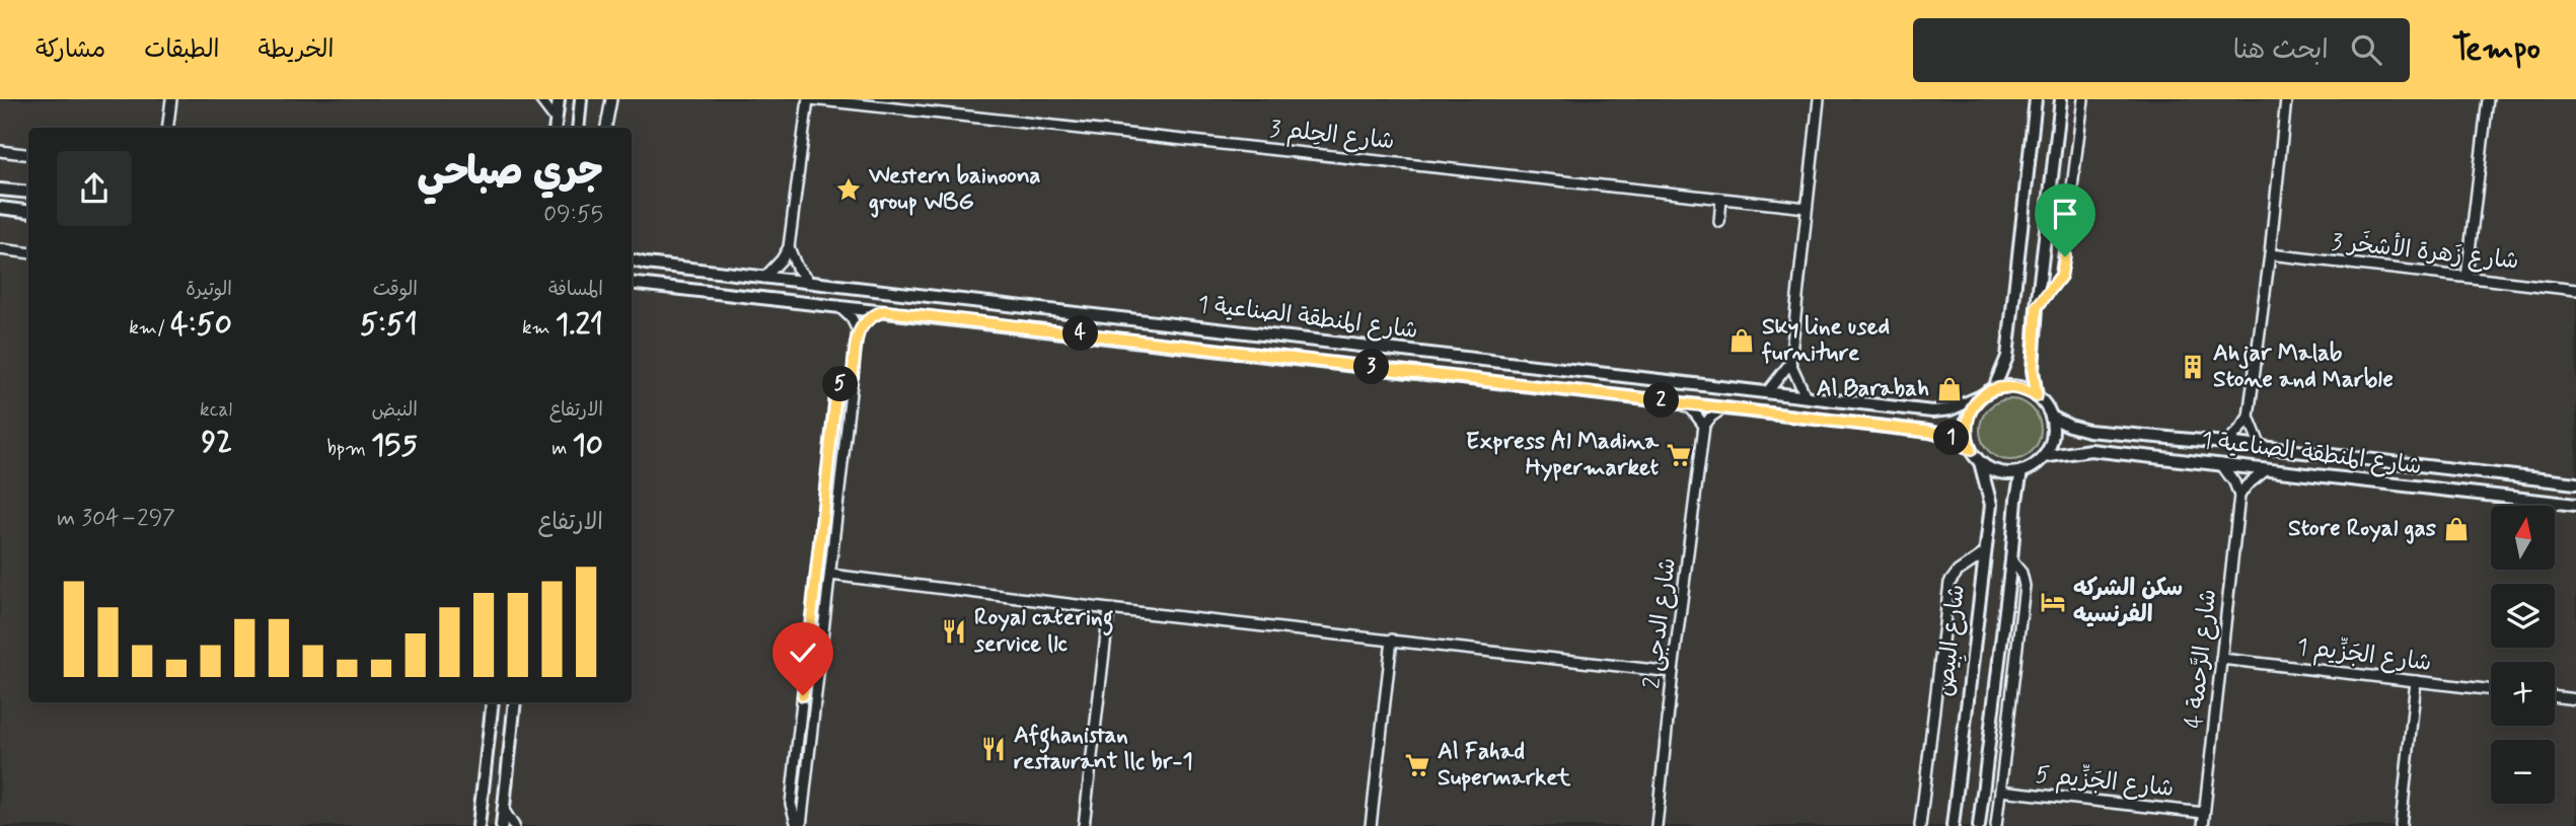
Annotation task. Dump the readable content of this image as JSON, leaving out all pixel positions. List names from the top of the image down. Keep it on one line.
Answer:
{"streets":{"street":["شارع الحِلم 3","شارع زَهرة الأشخَر 3","شارع المنطقة الصناعية 1","شارع الدجى 2","شارع البِيص","شارع الجَزِّيم 1","شارع الرَّحمة 4","شارع الجَزِّيم 5"]},"crossings":[["شارع المنطقة الصناعية 1","شارع البِيص"],["شارع الجَزِّيم 1","شارع الرَّحمة 4"],["شارع الرَّحمة 4","شارع الجَزِّيم 5"]],"places":{"place":["Western bainoona group WBG"],"shop":["Sky line used furniture","Al Barabah","Store Royal gas"],"building":["Ahjar Malab Stone and Marble"],"supermarket":["Express Al Madina Hypermarket","Al Fahad Supermarket"],"hotel":["سكن الشركه الفرنسيه"],"restaurant":["Royal catering service llc","Afghanistan restaurant llc br-1"]},"north":"top","page":{"header":"Tempo","search":"ابحث هنا","nav":["الخريطة","الطبقات","مشاركة"],"heading":["جري صباحي","09:55"],"stats":[["المسافة","1.21 km"],["الوقت","5:51"],["الوتيرة","4:50 /km"],["الارتفاع","10 m"],["النبض","155 bpm"],["kcal","92"]],"pins":["4","3","5","2","1"],"chart":["الارتفاع","297–304 m"],"map_buttons":["+","−"]}}
